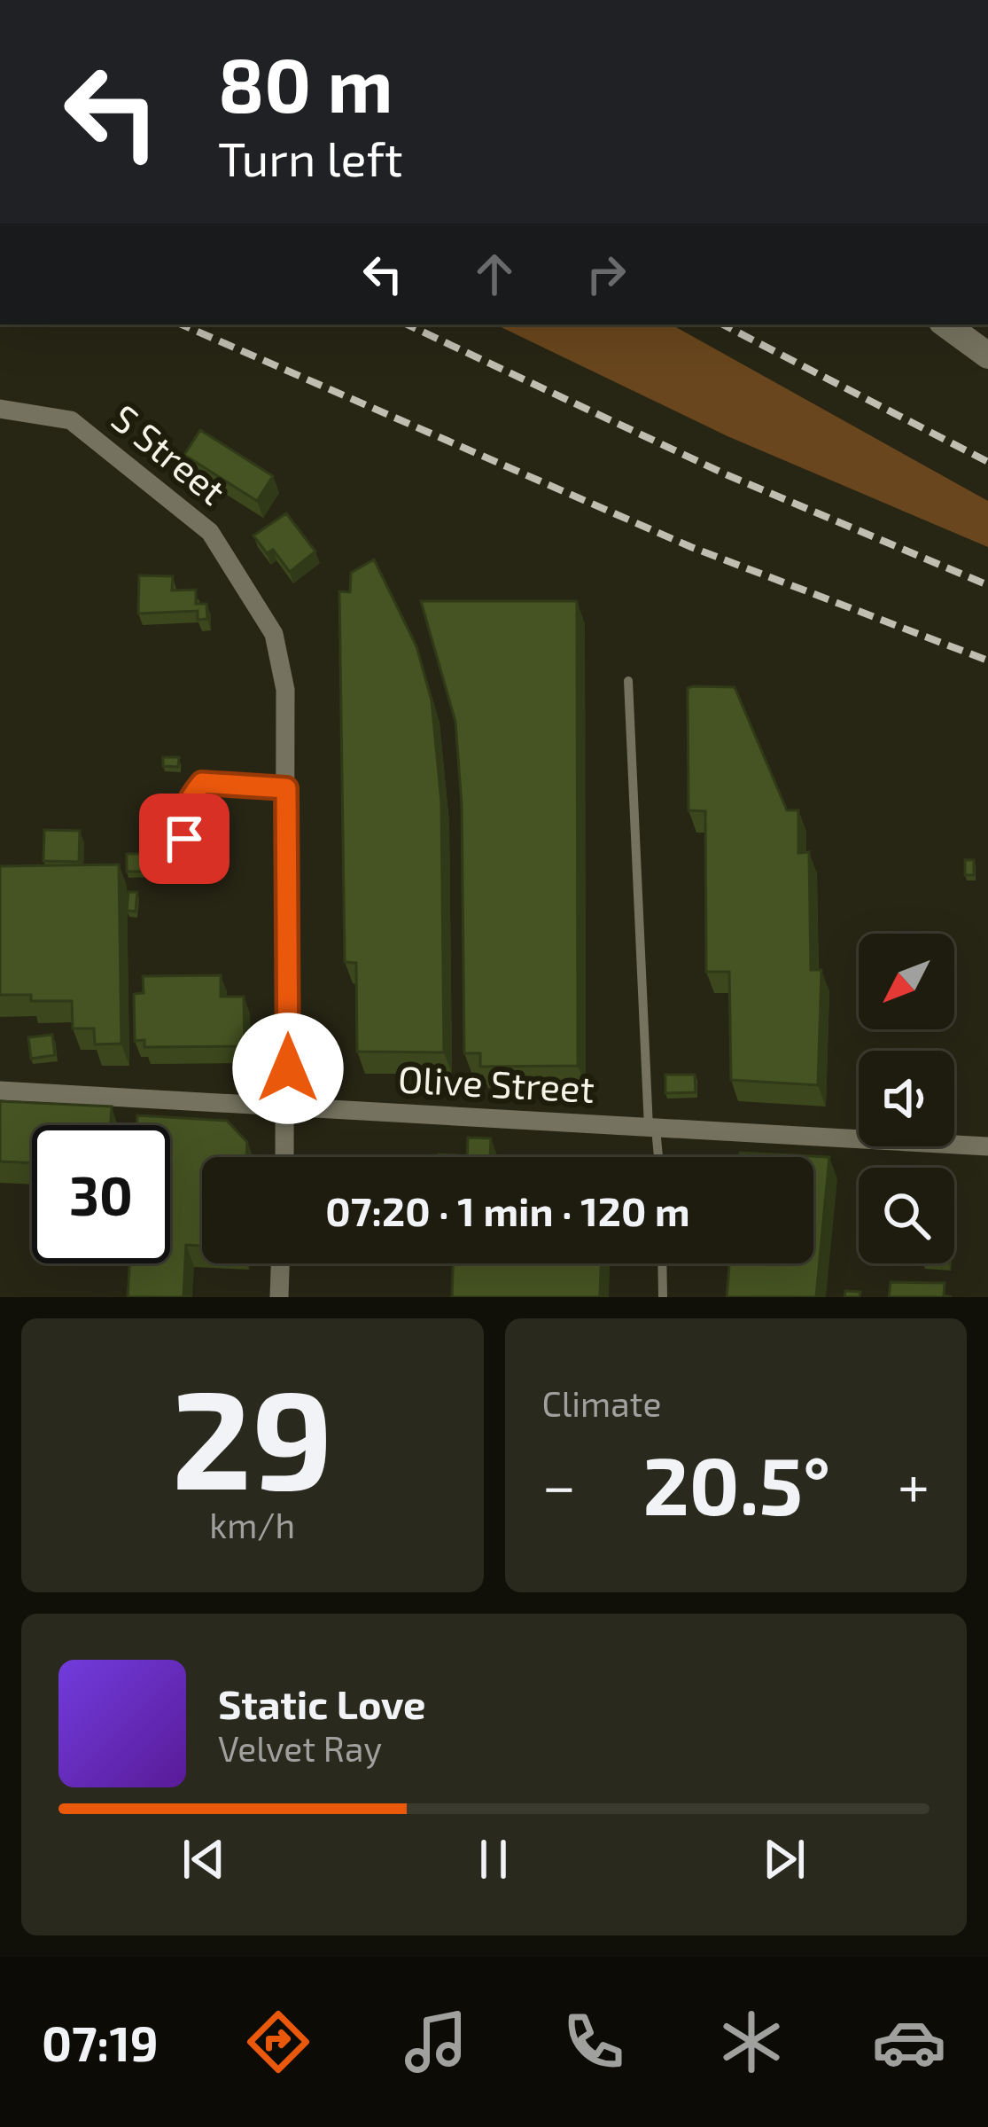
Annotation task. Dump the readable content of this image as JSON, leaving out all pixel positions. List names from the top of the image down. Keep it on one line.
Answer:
{"streets":{"street":["S Street","Olive Street"]},"crossings":[["S Street","Olive Street"]],"north":"bottom left","page":{"turn":["80 m","Turn left"],"limit":"30","trip":"07:20 · 1 min · 120 m","tile":[["29","km/h"],"Climate"],"heat":["−","20.5°","+"],"song":["Static Love","Velvet Ray"],"tabs":"07:19"}}
